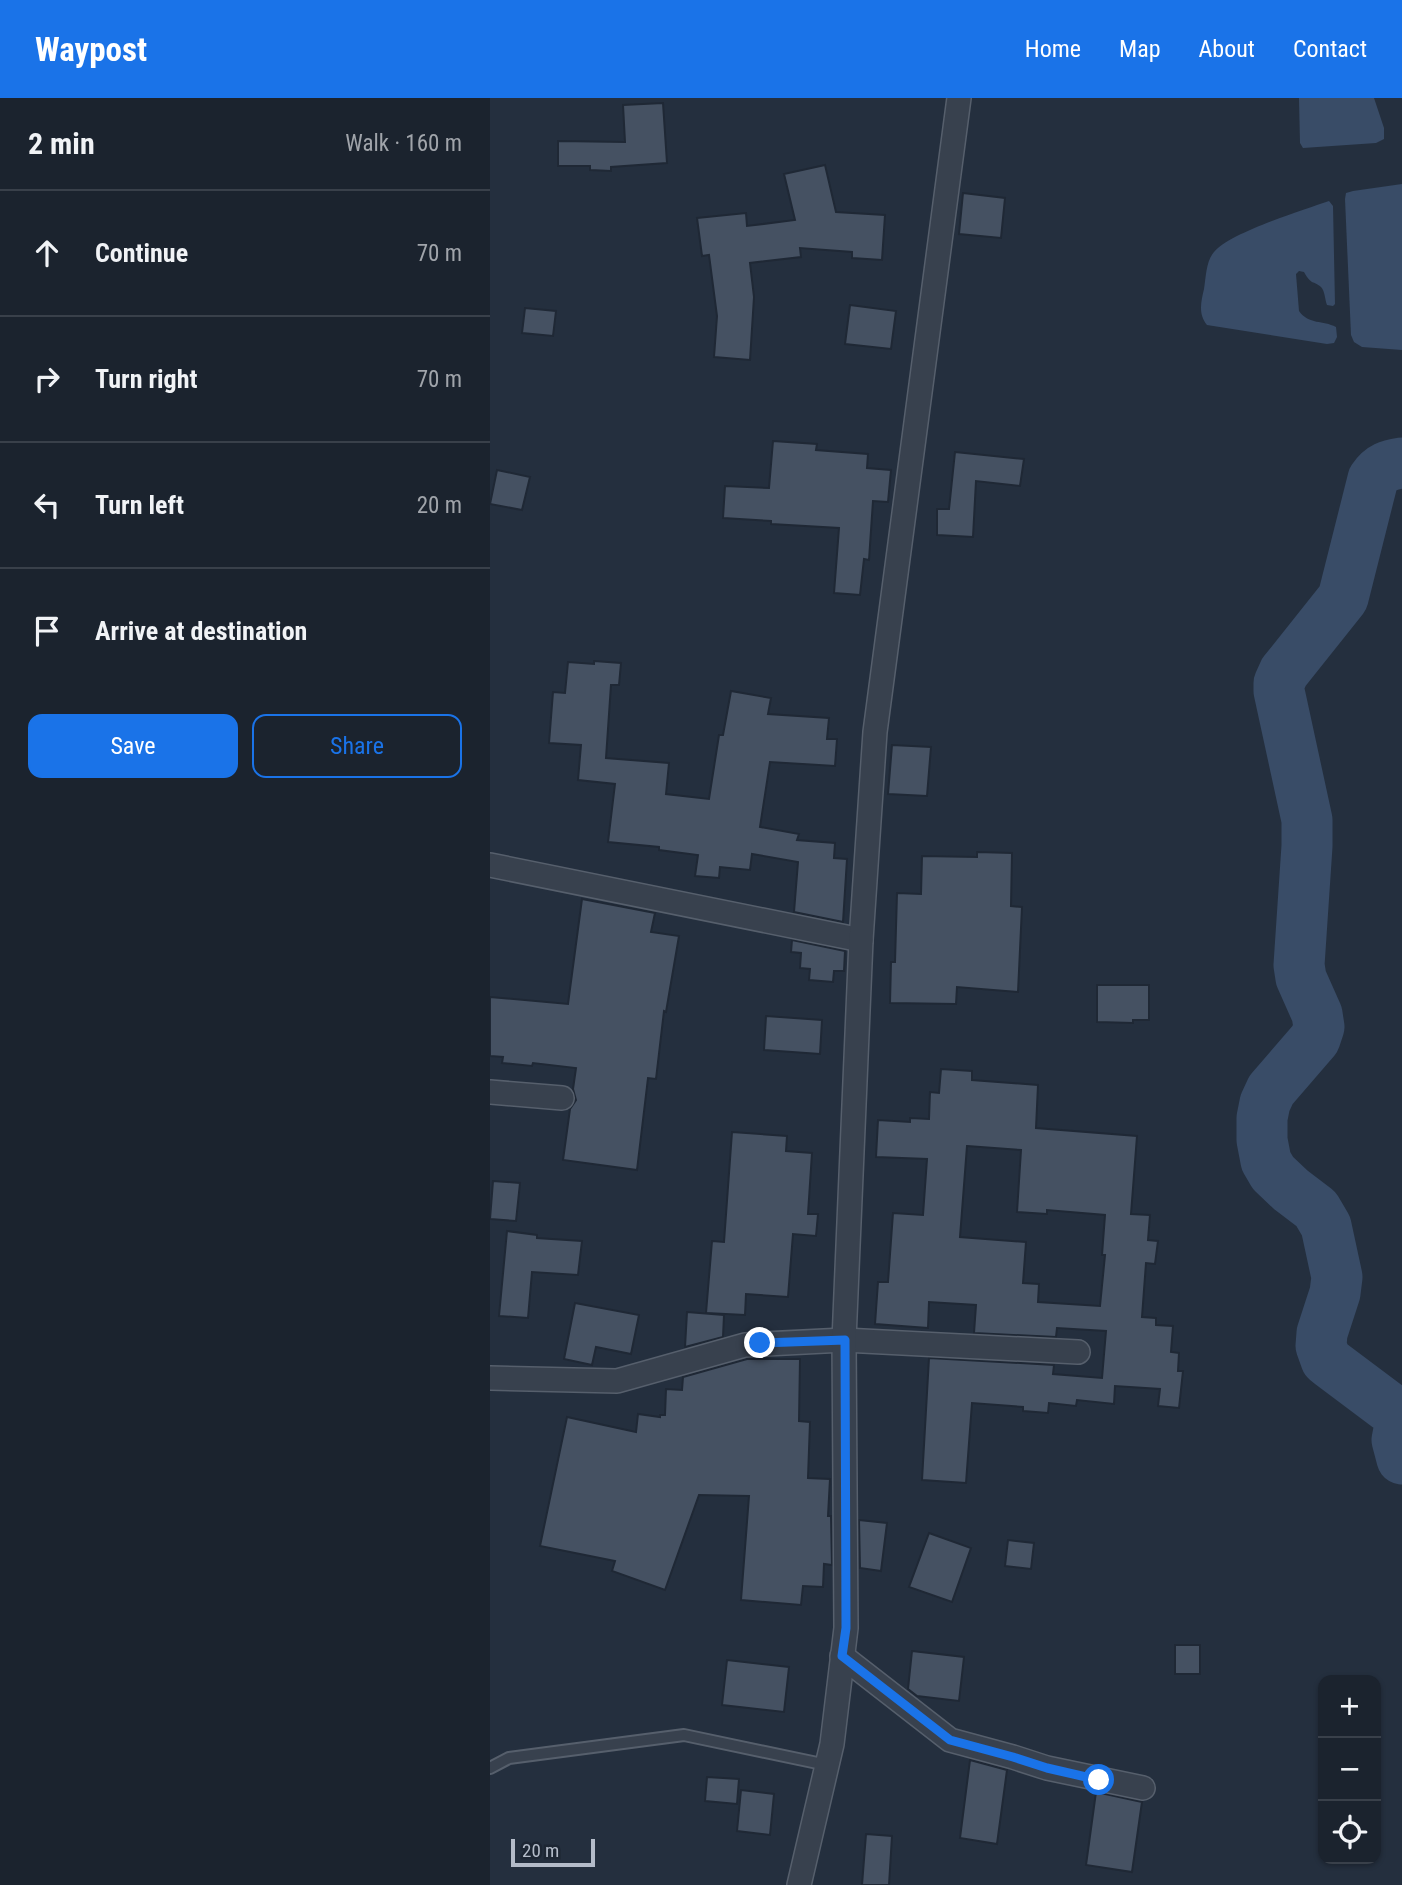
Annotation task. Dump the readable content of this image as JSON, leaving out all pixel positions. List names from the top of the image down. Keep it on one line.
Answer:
{"scale_bar":"20 m","page":{"header":"Waypost","nav":["Home","Map","About","Contact"],"heading":["2 min","Walk · 160 m"],"list":[["Continue","70 m"],["Turn right","70 m"],["Turn left","20 m"],"Arrive at destination"],"buttons":["Save","Share"],"map_buttons":["+","−"],"scale":"20 m"}}
